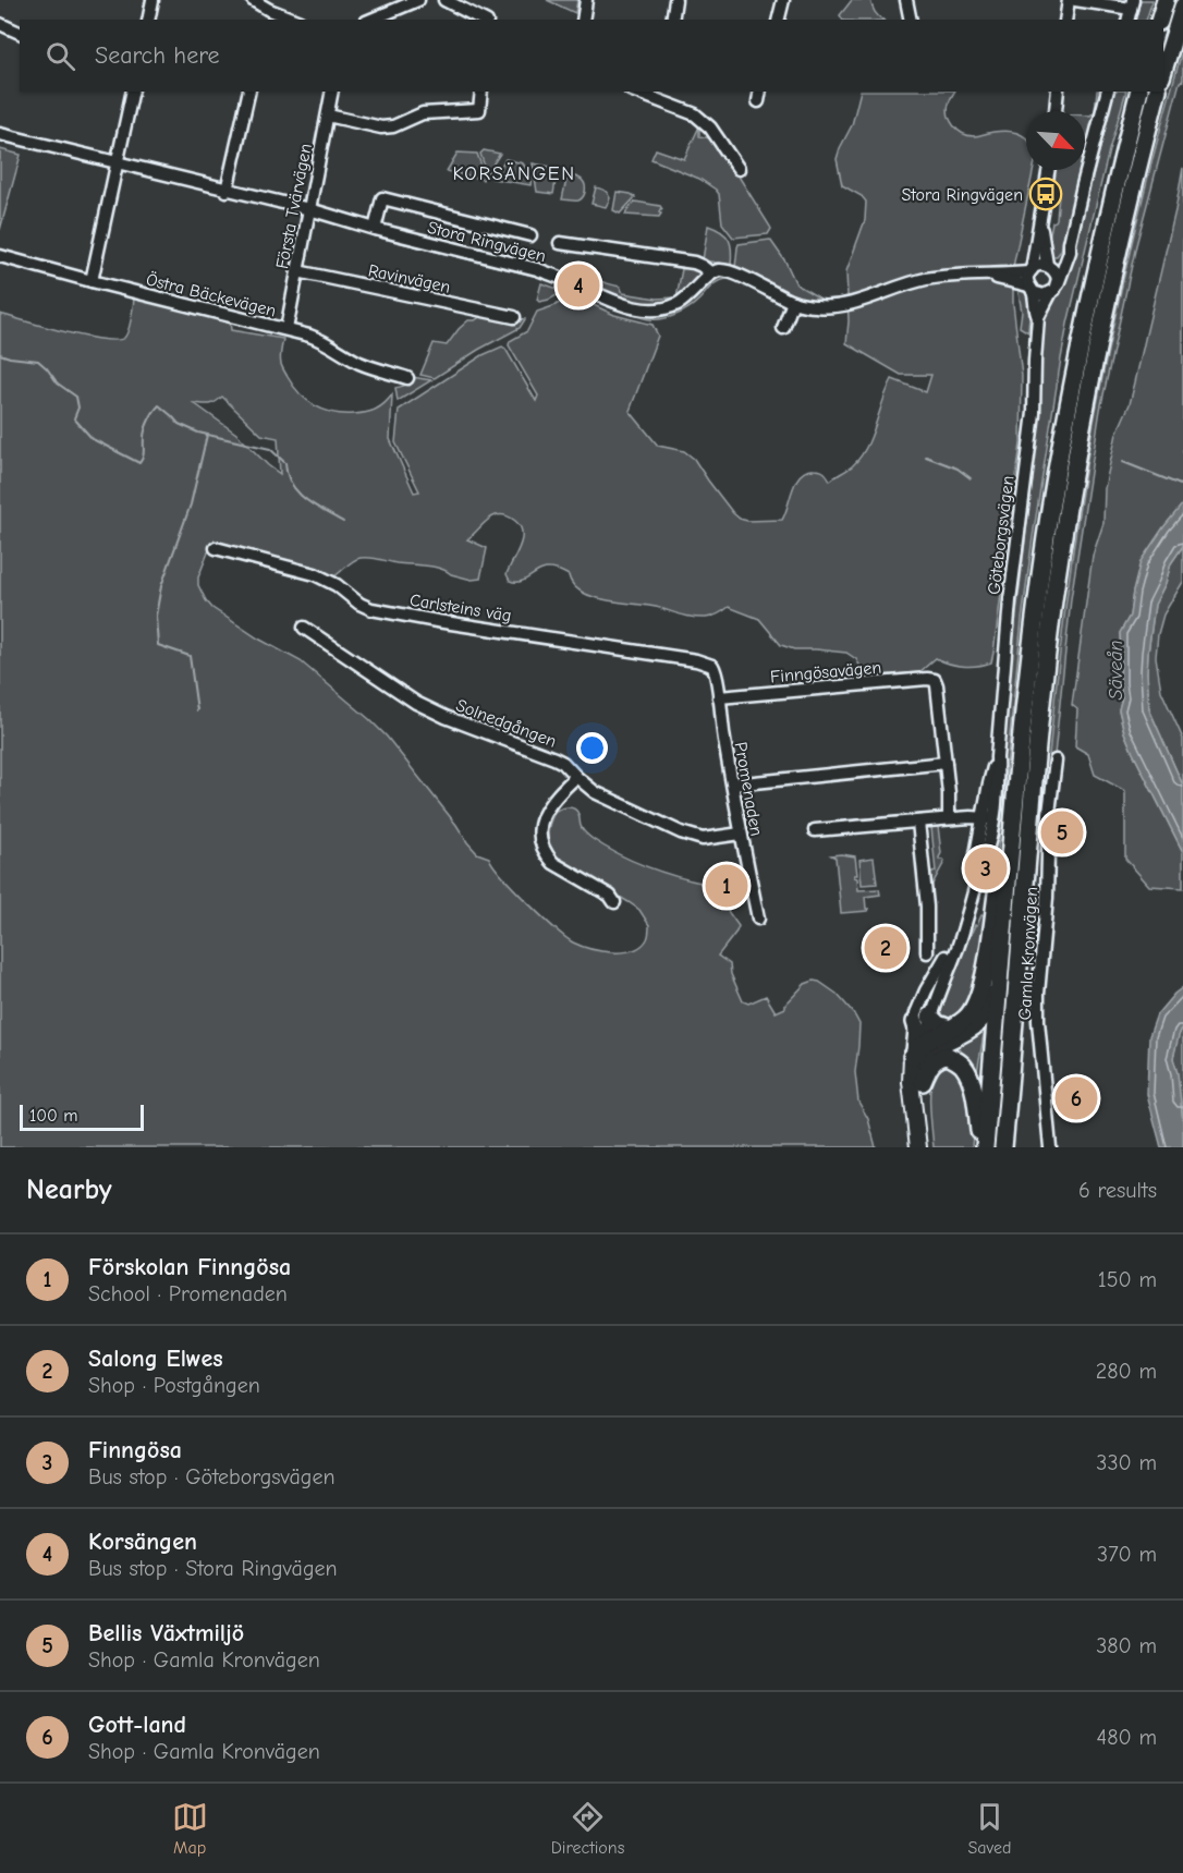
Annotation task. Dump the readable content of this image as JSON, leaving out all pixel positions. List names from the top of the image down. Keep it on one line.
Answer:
{"streets":{"street":["Första Tvärvägen","Stora Ringvägen","Ravinvägen","Östra Bäckevägen","Göteborgsvägen","Carlsteins väg","Finngösavägen","Solnedgången","Promenaden","Gamla Kronvägen"]},"crossings":[["Första Tvärvägen","Stora Ringvägen"],["Första Tvärvägen","Ravinvägen"],["Första Tvärvägen","Östra Bäckevägen"],["Carlsteins väg","Promenaden"],["Finngösavägen","Promenaden"],["Solnedgången","Promenaden"]],"districts":["KORSÄNGEN"],"water":["Säveån"],"places":{"bus stop":["Stora Ringvägen"]},"scale_bar":"100 m","north":"bottom right","page":{"search":"Search here","pins":["4","5","3","1","2","6"],"scale":"100 m","heading":["Nearby","6 results"],"list":[{"mark":"1","name":"Förskolan Finngösa","note":"School · Promenaden","value":"150 m"},{"mark":"2","name":"Salong Elwes","note":"Shop · Postgången","value":"280 m"},{"mark":"3","name":"Finngösa","note":"Bus stop · Göteborgsvägen","value":"330 m"},{"mark":"4","name":"Korsängen","note":"Bus stop · Stora Ringvägen","value":"370 m"},{"mark":"5","name":"Bellis Växtmiljö","note":"Shop · Gamla Kronvägen","value":"380 m"},{"mark":"6","name":"Gott-land","note":"Shop · Gamla Kronvägen","value":"480 m"}],"nav":["Map","Directions","Saved"]}}
